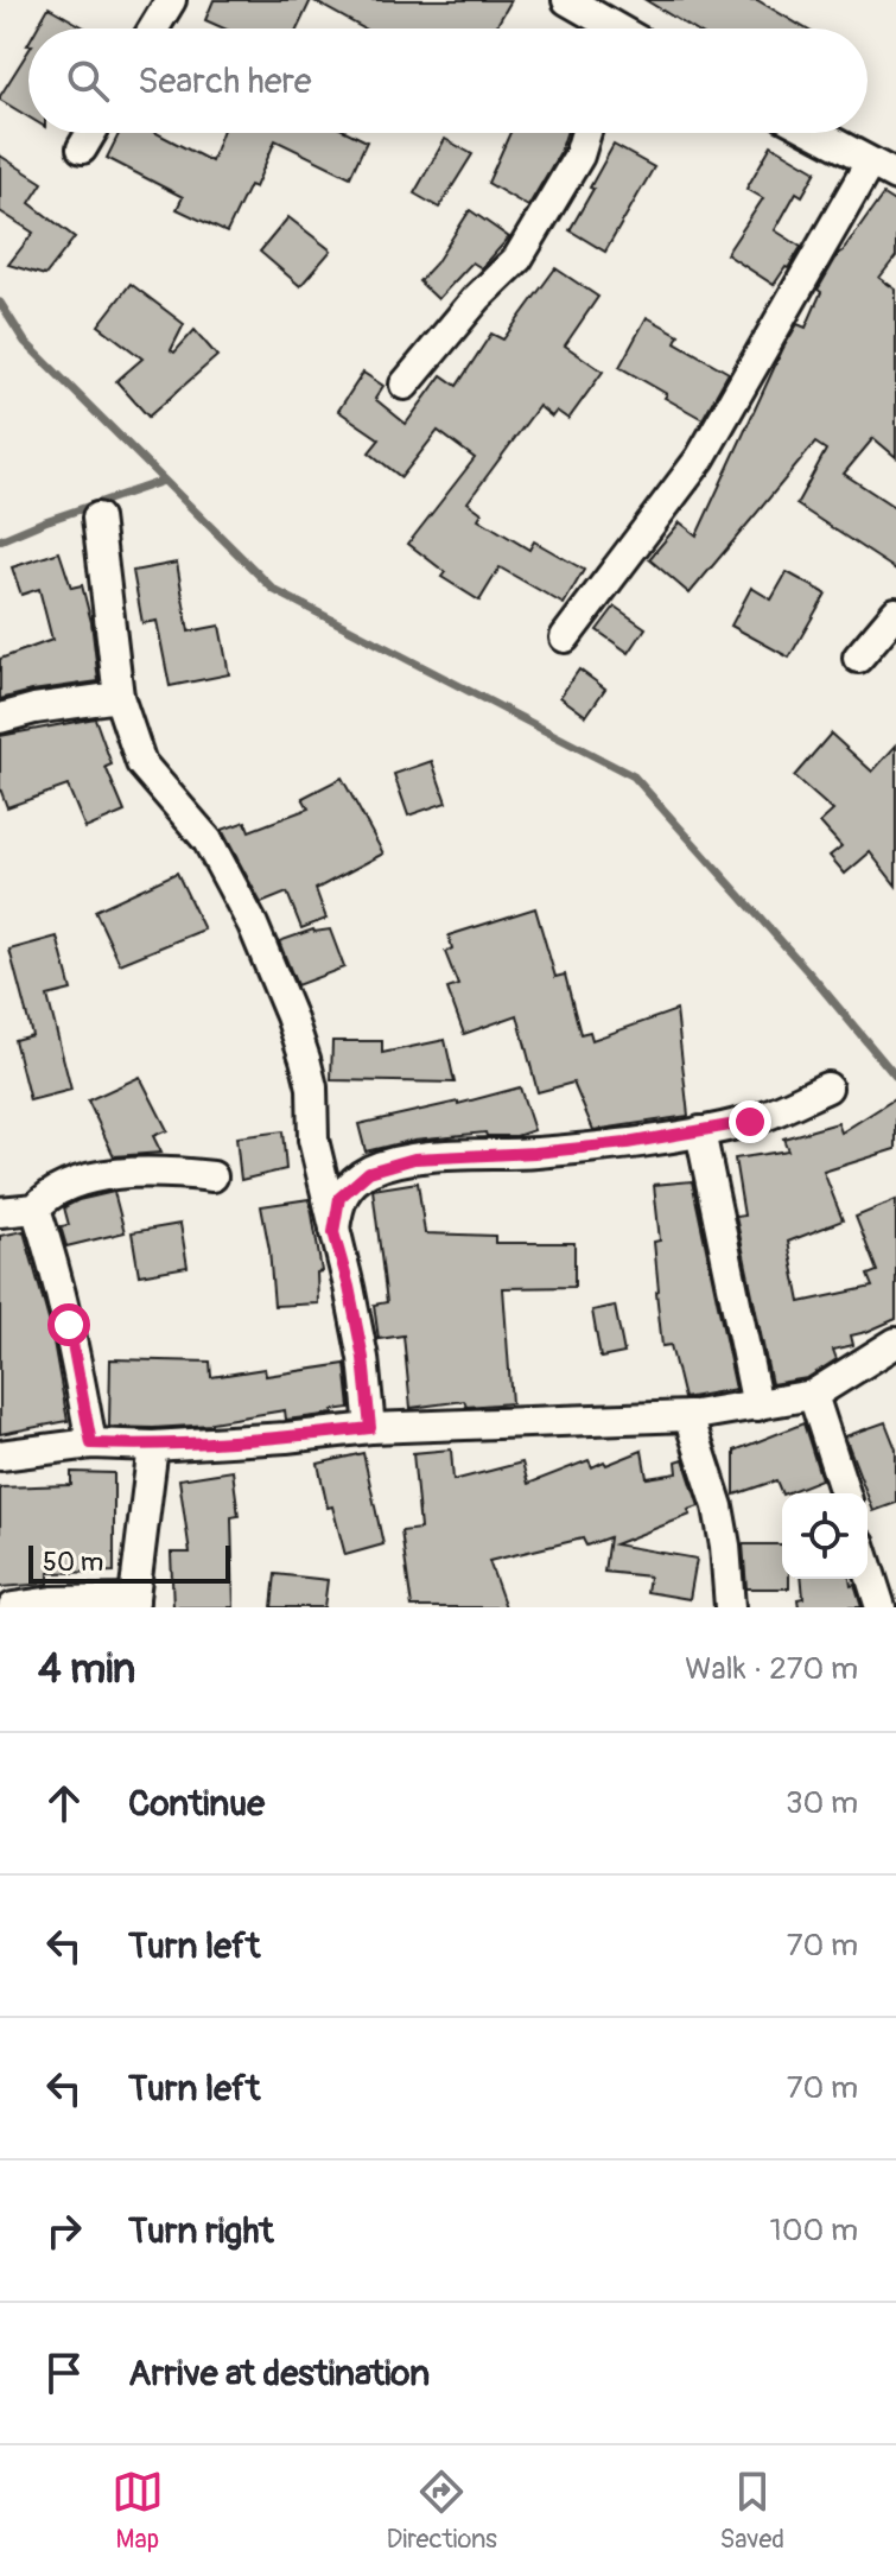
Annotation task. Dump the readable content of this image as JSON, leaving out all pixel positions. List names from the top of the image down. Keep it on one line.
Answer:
{"scale_bar":"50 m","page":{"search":"Search here","scale":"50 m","heading":["4 min","Walk · 270 m"],"list":[["Continue","30 m"],["Turn left","70 m"],["Turn left","70 m"],["Turn right","100 m"],"Arrive at destination"],"nav":["Map","Directions","Saved"]}}
